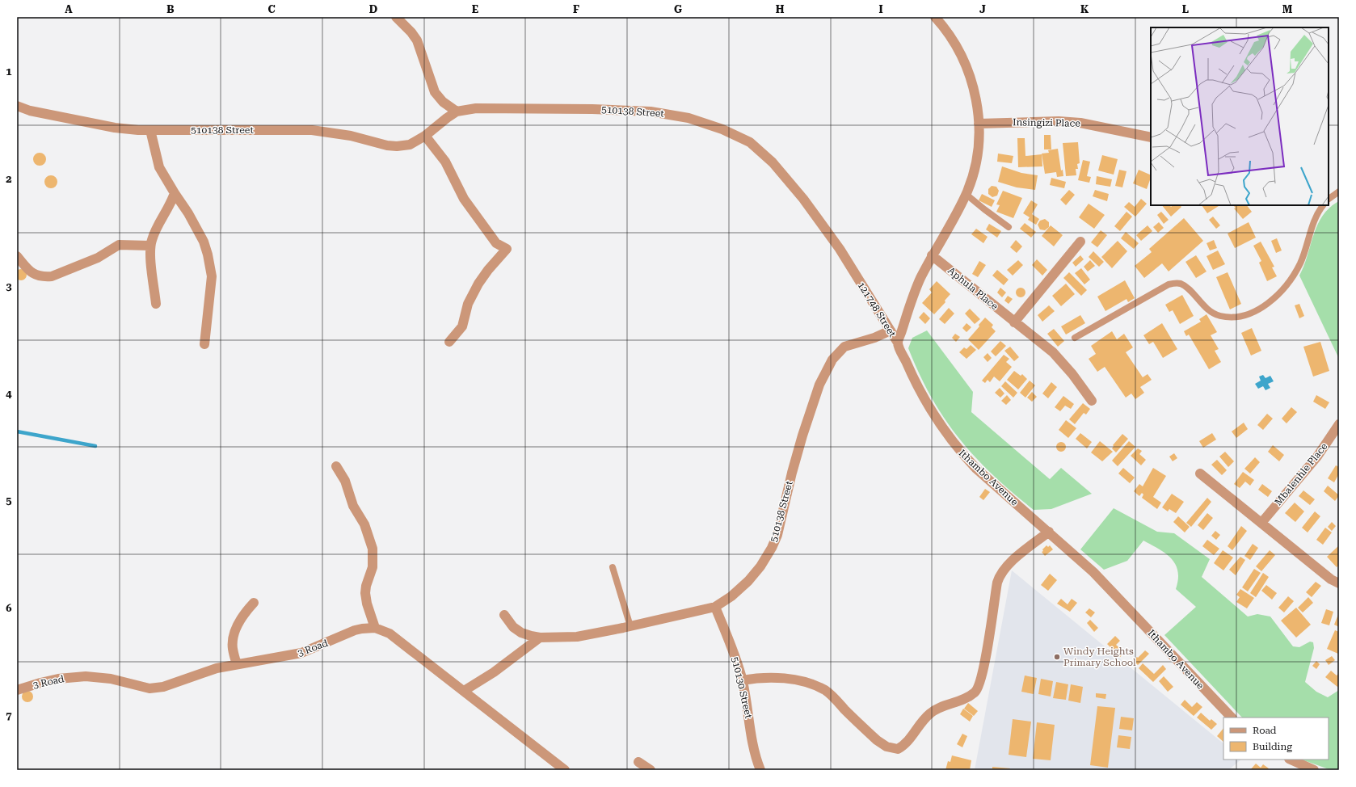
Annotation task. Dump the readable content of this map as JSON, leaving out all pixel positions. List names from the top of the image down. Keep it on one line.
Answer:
{"streets":{"street":["510138 Street","Insingizi Place","Aphula Place","121748 Street","Mbalenhle Place","Ithambo Avenue","3 Road","510130 Street"]},"crossings":[["510138 Street","121748 Street"],["510138 Street","510130 Street"],["121748 Street","Ithambo Avenue"]],"places":["Windy Heights Primary School"],"legend":["Road","Building"],"grid":{"columns":["A","B","C","D","E","F","G","H","I","J","K","L","M"],"rows":["1","2","3","4","5","6","7"]}}
